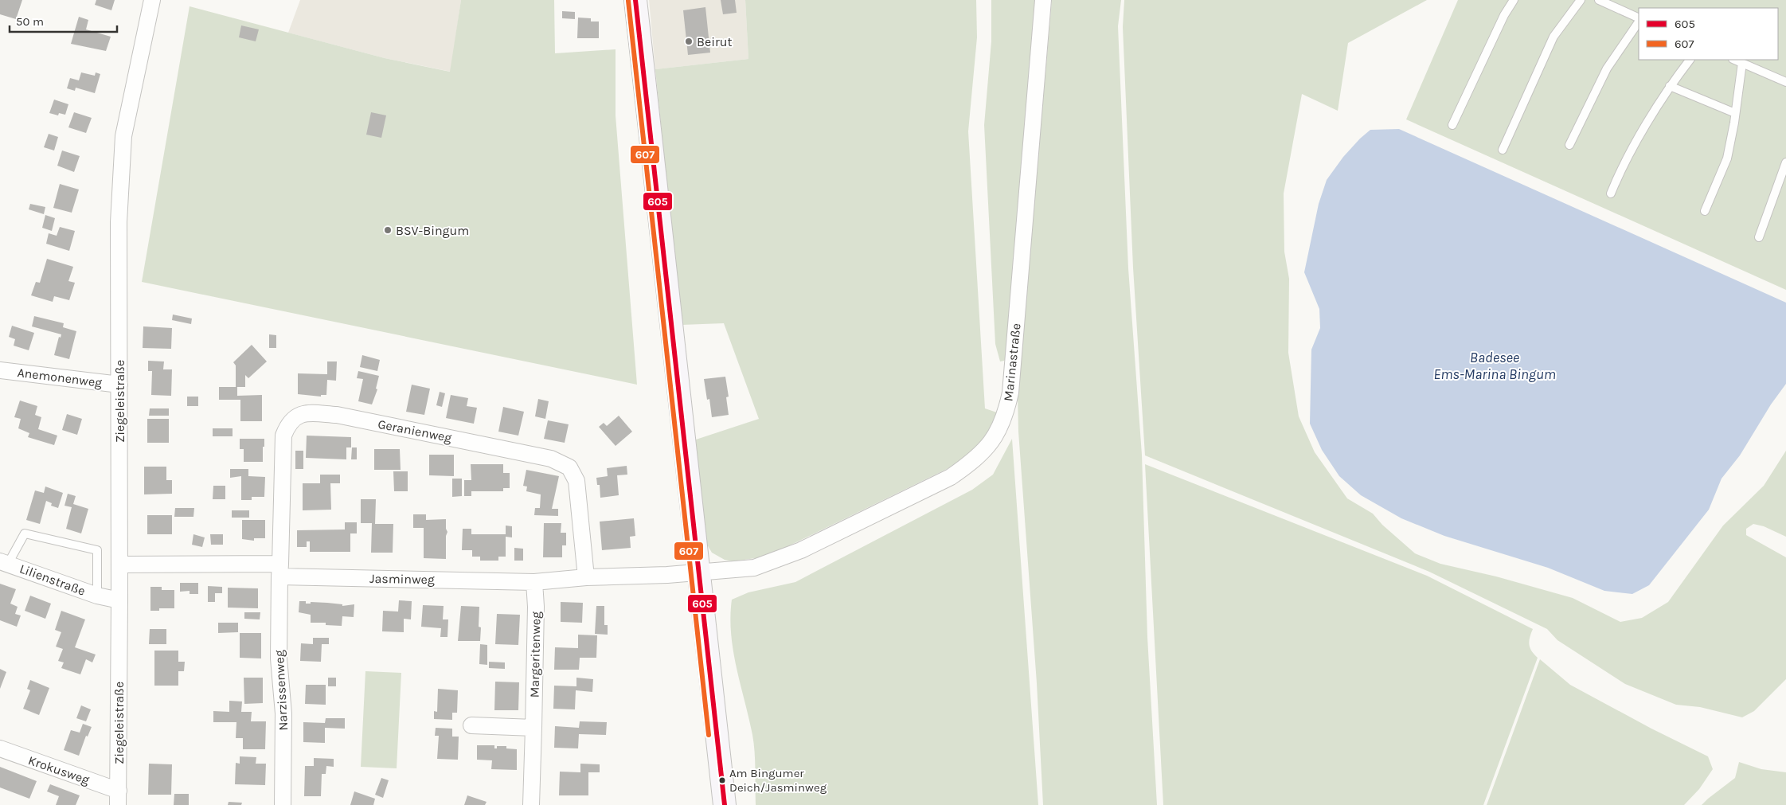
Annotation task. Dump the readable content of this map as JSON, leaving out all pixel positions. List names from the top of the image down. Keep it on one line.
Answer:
{"streets":{"street":["Marinastraße","Anemonenweg","Ziegeleistraße","Geranienweg","Jasminweg","Lilienstraße","Margeritenweg","Narzissenweg","Krokusweg"]},"crossings":[["Marinastraße","Jasminweg"],["Anemonenweg","Ziegeleistraße"],["Ziegeleistraße","Jasminweg"],["Ziegeleistraße","Lilienstraße"],["Ziegeleistraße","Krokusweg"],["Geranienweg","Jasminweg"],["Geranienweg","Narzissenweg"],["Jasminweg","Margeritenweg"],["Jasminweg","Narzissenweg"]],"water":["Badesee Ems-Marina Bingum"],"places":["Beirut","BSV-Bingum","Am Bingumer Deich/Jasminweg"],"lines":["transit line 605","transit line 607"],"legend":["605","607"],"scale_bar":"50 m"}
